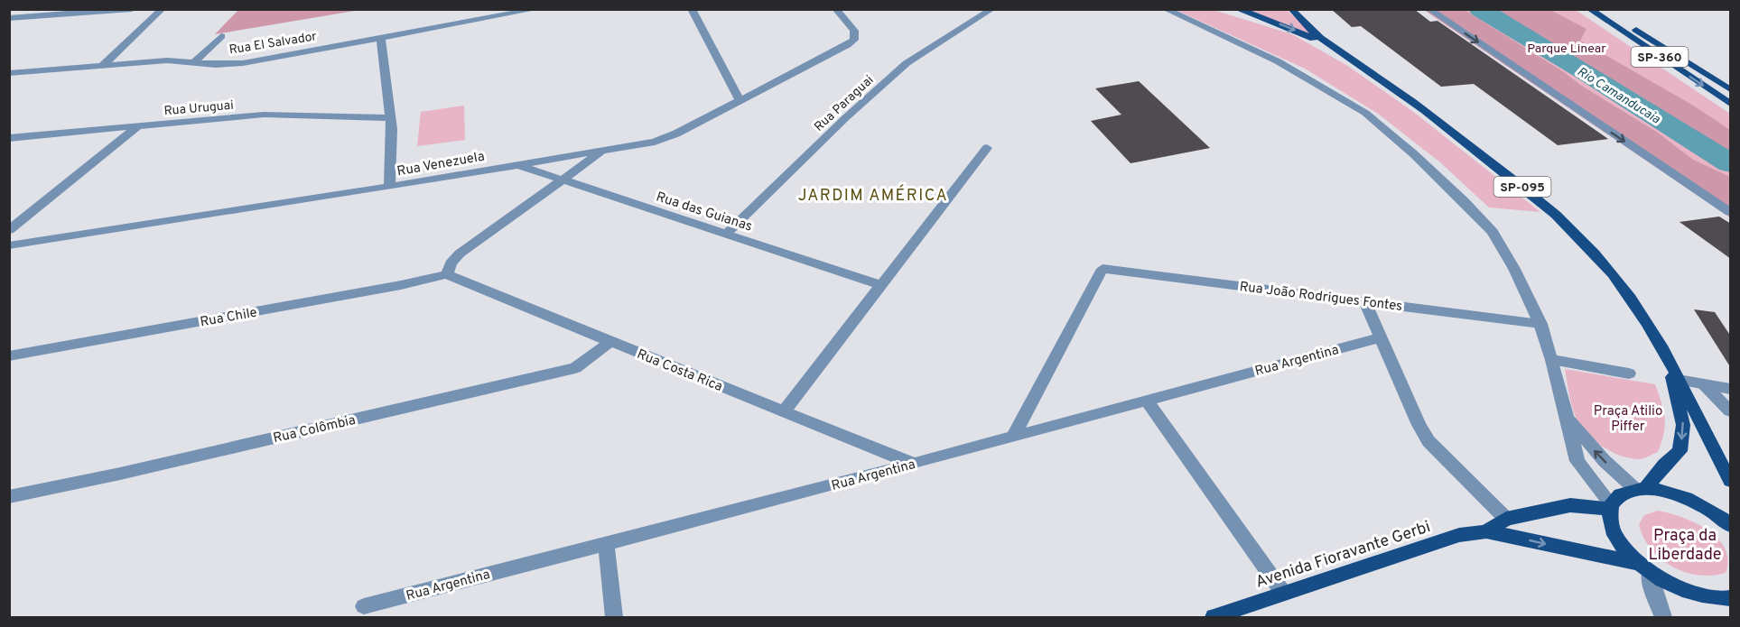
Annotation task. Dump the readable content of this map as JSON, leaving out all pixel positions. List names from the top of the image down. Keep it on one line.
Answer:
{"streets":{"main road":["SP-360","SP-095","Avenida Fioravante Gerbi"],"street":["Rua El Salvador","Rua Paraguai","Rua Uruguai","Rua Venezuela","Rua das Guianas","Rua João Rodrigues Fontes","Rua Chile","Rua Argentina","Rua Costa Rica","Rua Colômbia"]},"crossings":[["Rua Paraguai","Rua das Guianas"],["Rua Venezuela","Rua das Guianas"],["SP-095","Avenida Fioravante Gerbi"],["Rua João Rodrigues Fontes","Rua Argentina"],["Rua Chile","Rua Costa Rica"],["Rua Argentina","Rua Costa Rica"],["Rua Costa Rica","Rua Colômbia"]],"districts":["JARDIM AMÉRICA"],"water":["Rio Camanducaia"],"parks":["Parque Linear","Praça Atilio Piffer","Praça da Liberdade"]}
